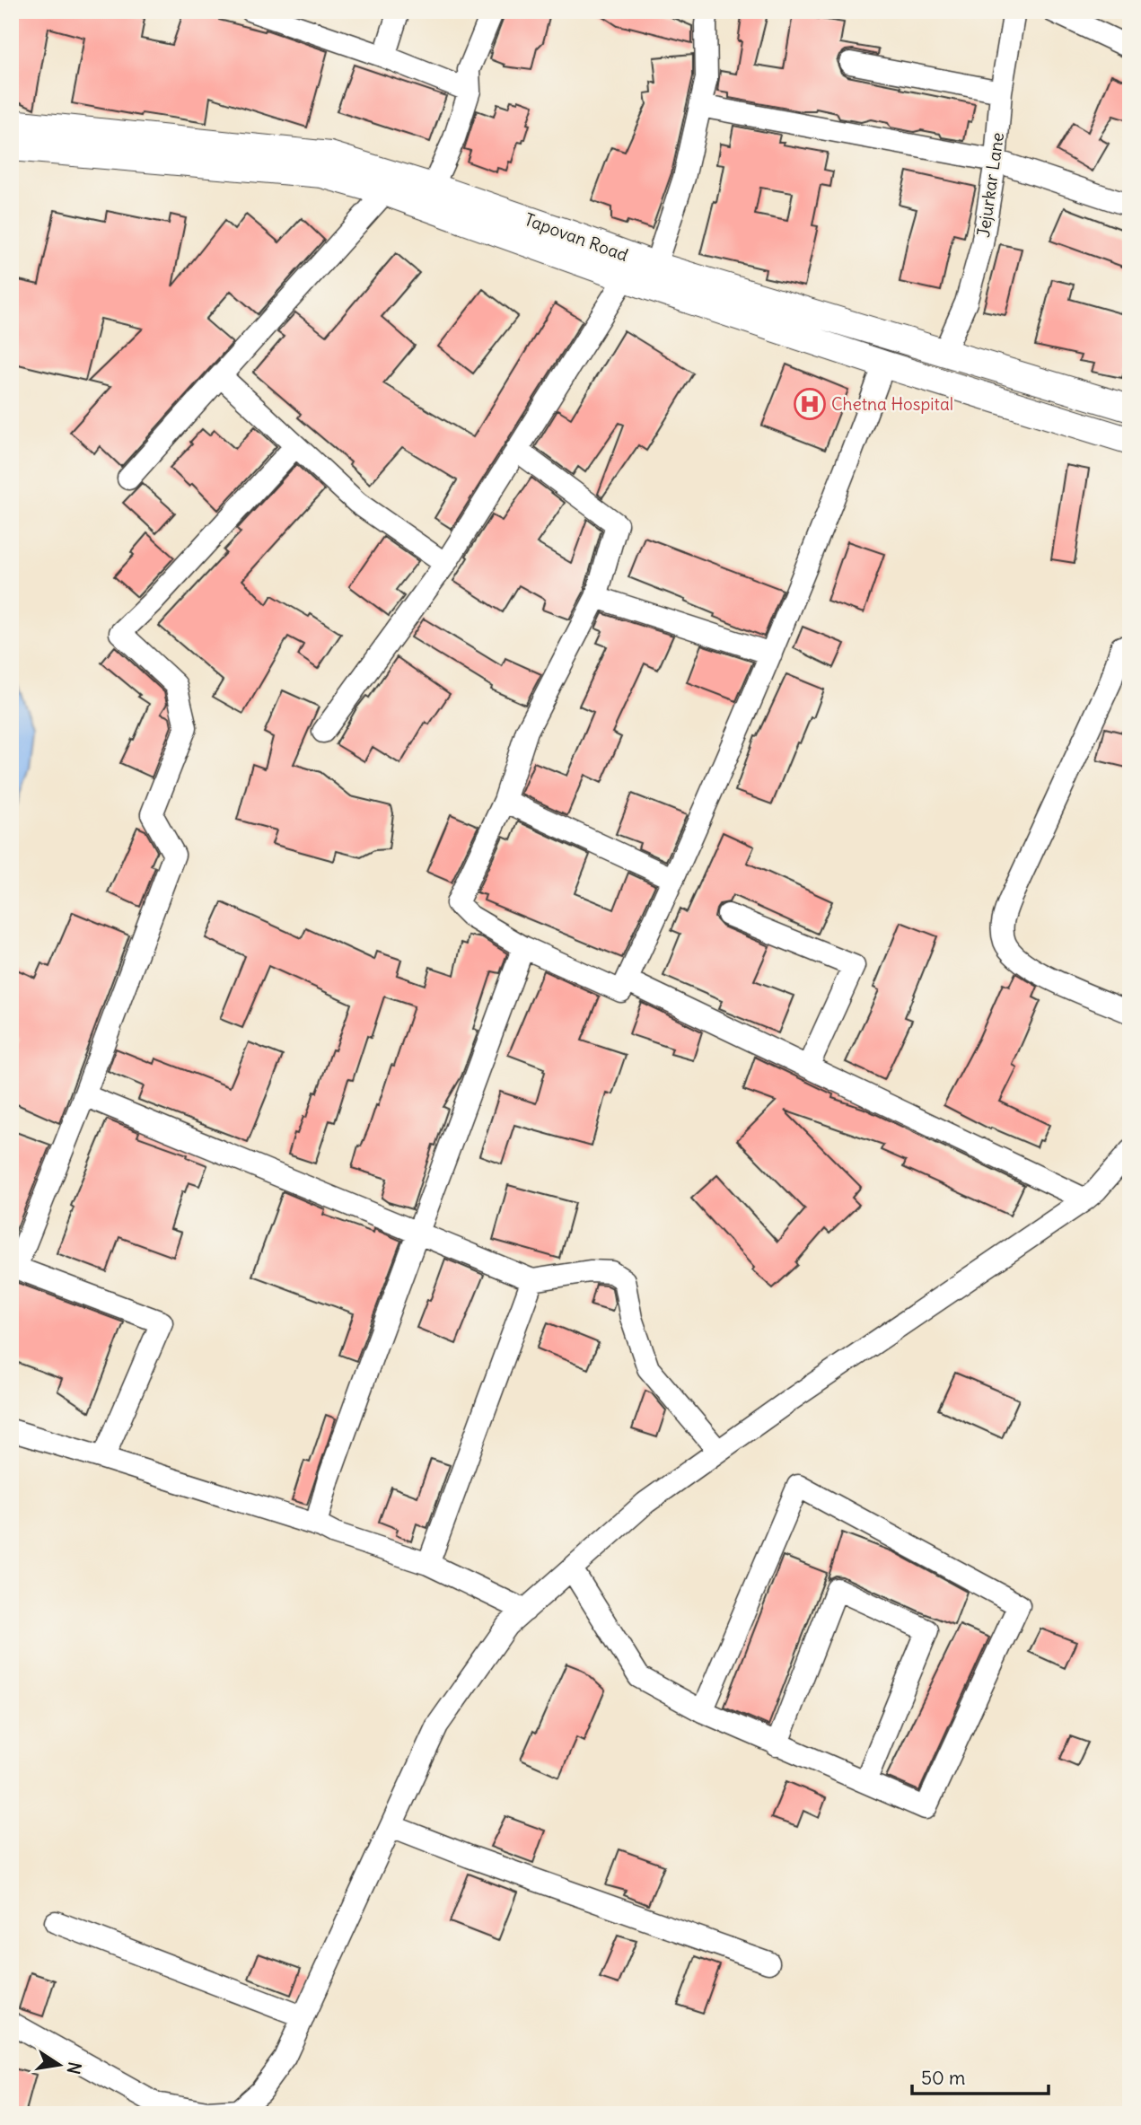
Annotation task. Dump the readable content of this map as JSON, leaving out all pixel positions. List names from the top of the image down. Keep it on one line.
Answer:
{"streets":{"main road":["Tapovan Road"],"street":["Jejurkar Lane"]},"crossings":[["Jejurkar Lane","Tapovan Road"]],"places":{"hospital":["Chetna Hospital"]},"scale_bar":"50 m","north":"right"}
